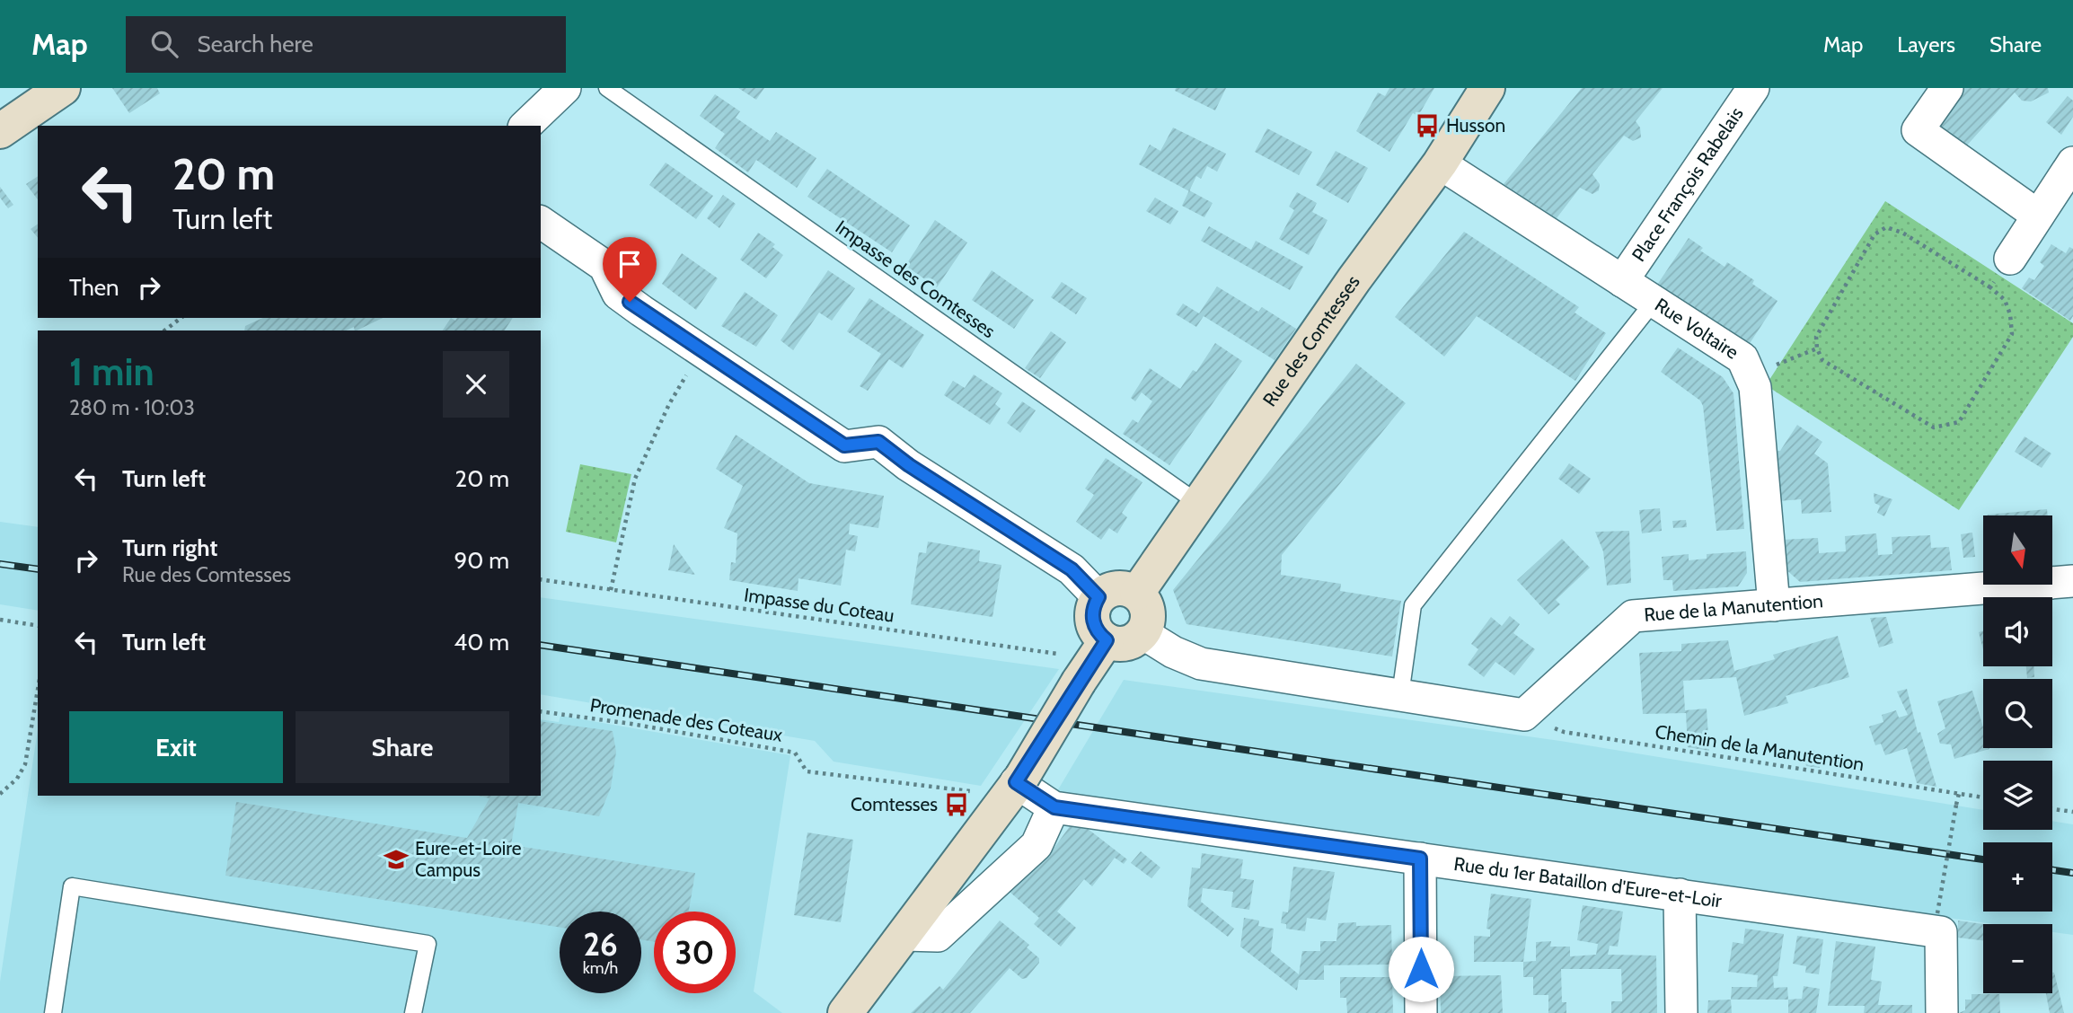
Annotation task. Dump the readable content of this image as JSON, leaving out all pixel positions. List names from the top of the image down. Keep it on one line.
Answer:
{"streets":{"street":["Place François Rabelais","Rue Voltaire","Rue des Comtesses","Rue de la Manutention","Rue du 1er Bataillon d'Eure-et-Loir"],"lane":["Impasse des Comtesses"],"path":["Impasse du Coteau","Promenade des Coteaux","Chemin de la Manutention"]},"crossings":[["Place François Rabelais","Rue Voltaire"],["Impasse des Comtesses","Rue des Comtesses"],["Rue Voltaire","Rue des Comtesses"],["Rue Voltaire","Rue de la Manutention"],["Rue de la Manutention","Chemin de la Manutention"],["Promenade des Coteaux","Rue du 1er Bataillon d'Eure-et-Loir"]],"places":{"bus stop":["Husson","Comtesses"],"school or university":["Eure-et-Loire Campus"]},"north":"bottom","page":{"header":"Map","search":"Search here","nav":["Map","Layers","Share"],"turn":["20 m","Turn left"],"then":"Then","heading":["1 min","280 m · 10:03"],"list":[{"name":"Turn left","value":"20 m"},{"name":"Turn right","note":"Rue des Comtesses","value":"90 m"},{"name":"Turn left","value":"40 m"}],"map_buttons":["+","−"],"buttons":["Exit","Share"],"speed":"26 km/h","limit":"30"}}
